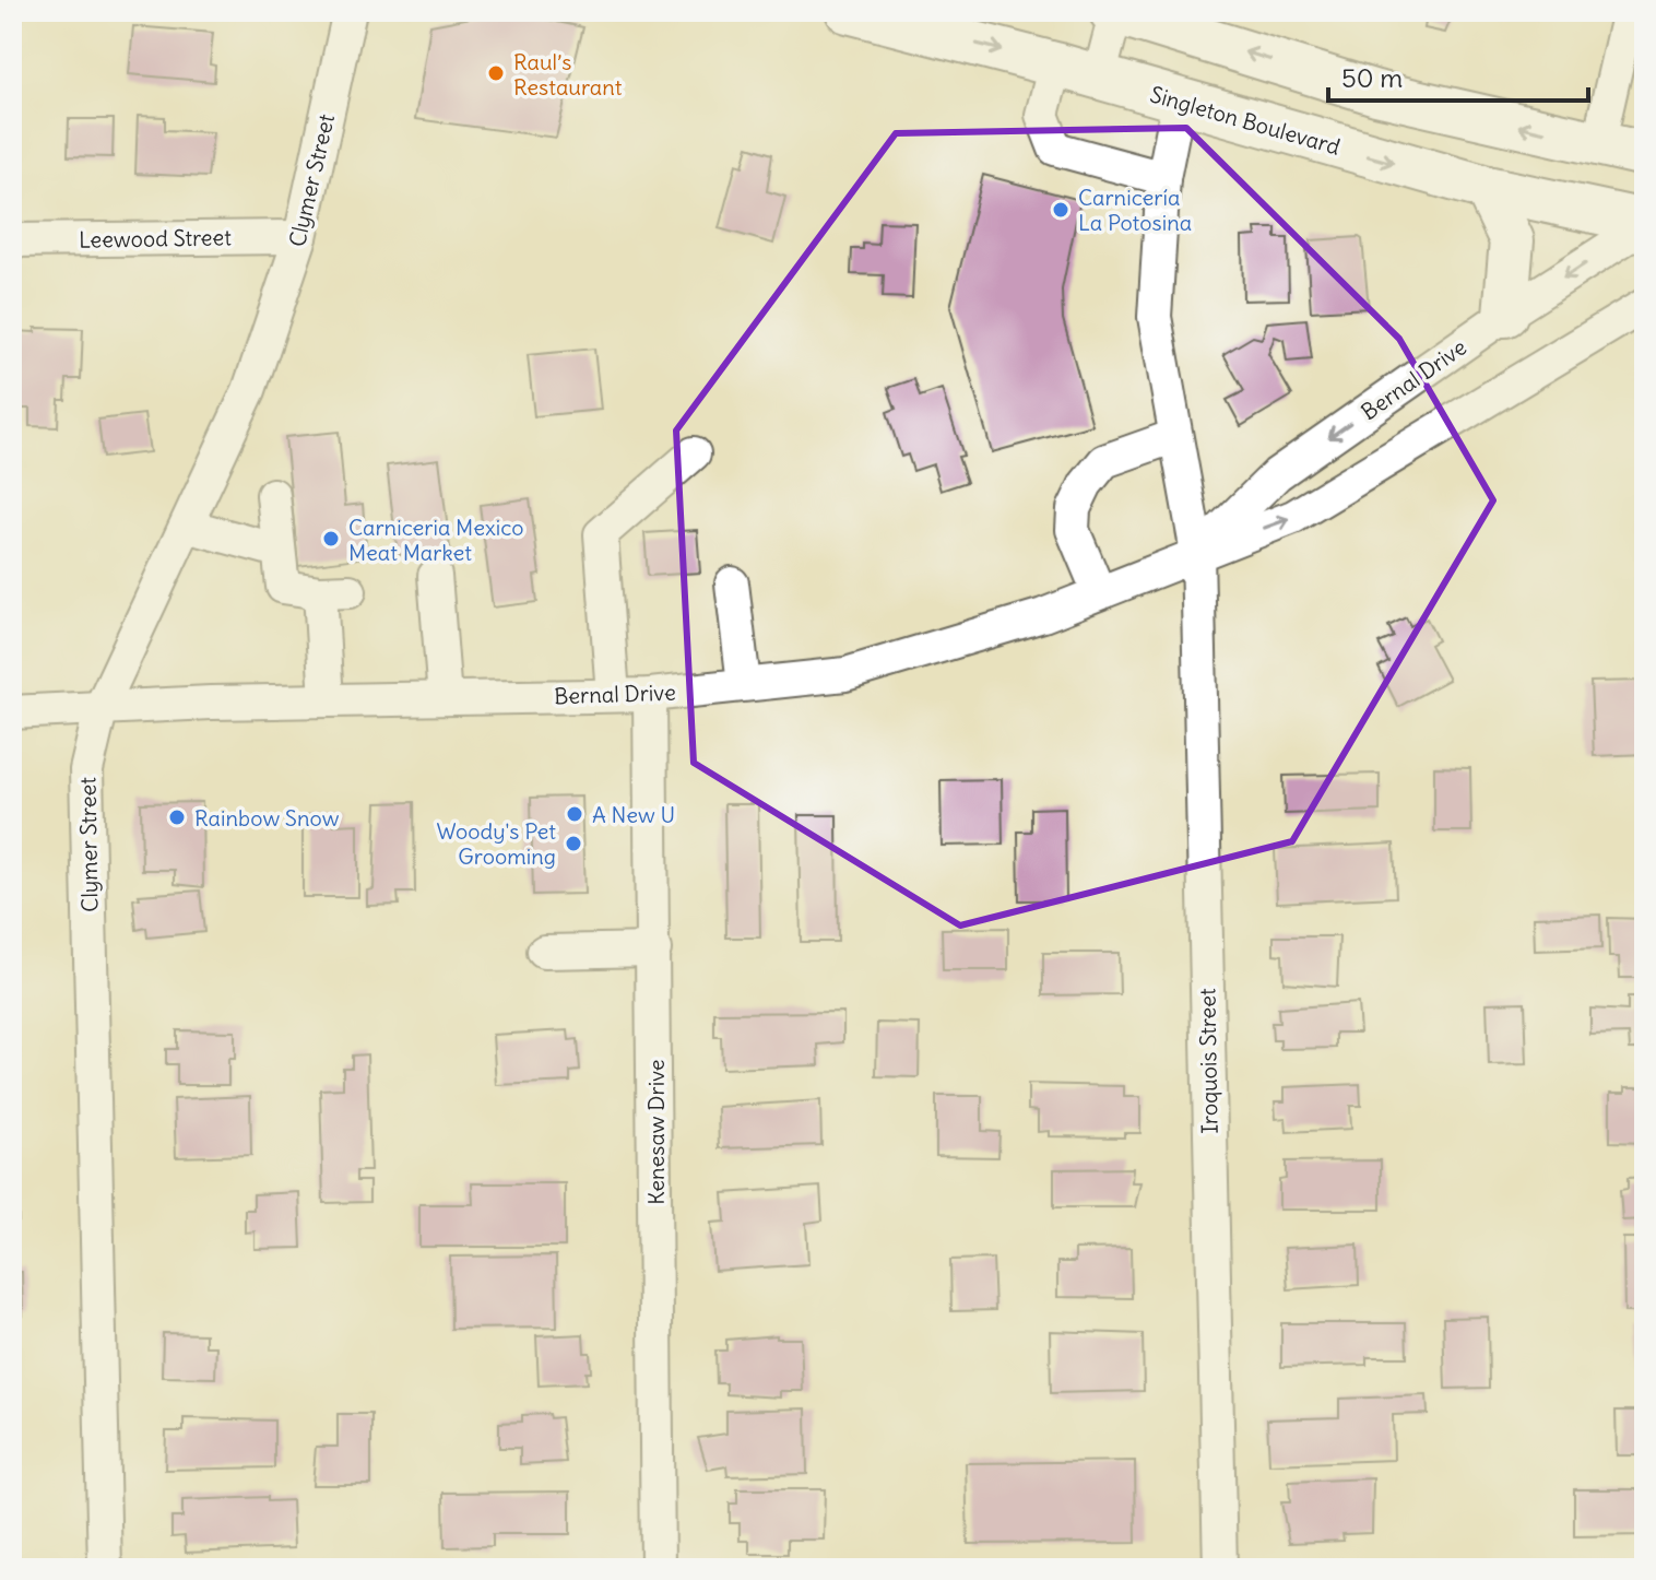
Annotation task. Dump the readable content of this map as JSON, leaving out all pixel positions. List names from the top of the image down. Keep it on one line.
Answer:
{"streets":{"main road":["Singleton Boulevard"],"street":["Clymer Street","Leewood Street","Bernal Drive","Iroquois Street","Kenesaw Drive"]},"crossings":[["Singleton Boulevard","Bernal Drive"],["Singleton Boulevard","Iroquois Street"],["Clymer Street","Leewood Street"],["Clymer Street","Bernal Drive"],["Bernal Drive","Iroquois Street"],["Bernal Drive","Kenesaw Drive"]],"places":["Raul’s Restaurant","Carnicería La Potosina","Carniceria Mexico Meat Market","A New U","Rainbow Snow","Woody's Pet Grooming"],"scale_bar":"50 m"}
